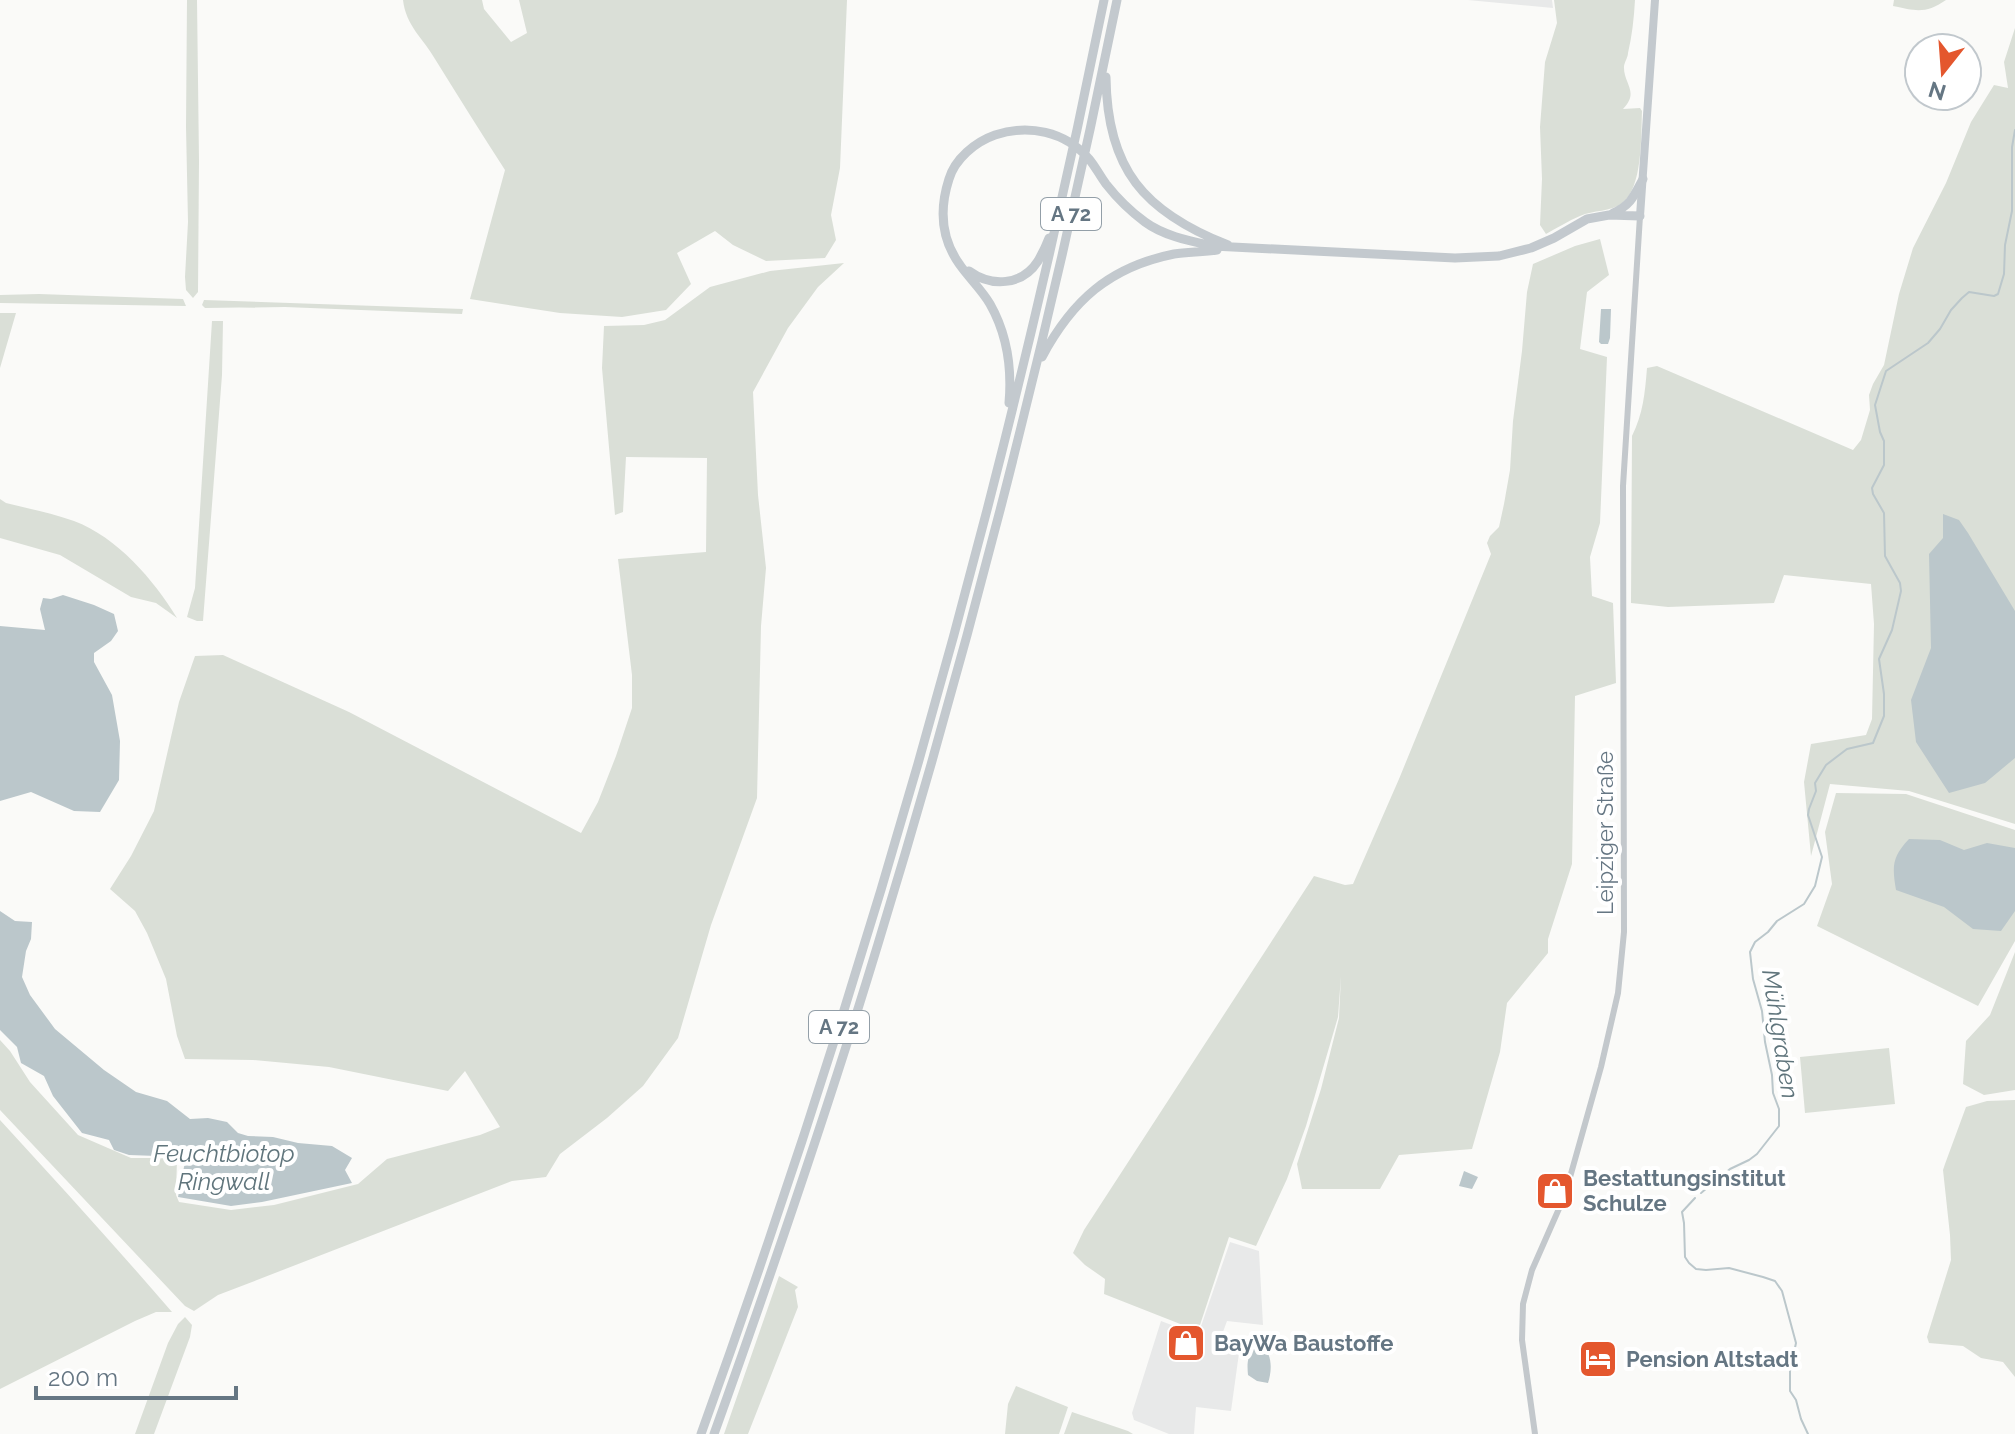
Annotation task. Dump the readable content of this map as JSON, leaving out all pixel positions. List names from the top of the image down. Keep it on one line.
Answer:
{"streets":{"highway":["A 72"],"street":["Leipziger Straße"]},"water":["Mühlgraben","Feuchtbiotop Ringwall"],"places":{"shop":["Bestattungsinstitut Schulze","BayWa Baustoffe"],"hotel":["Pension Altstadt"]},"scale_bar":"200 m","north":"bottom"}
